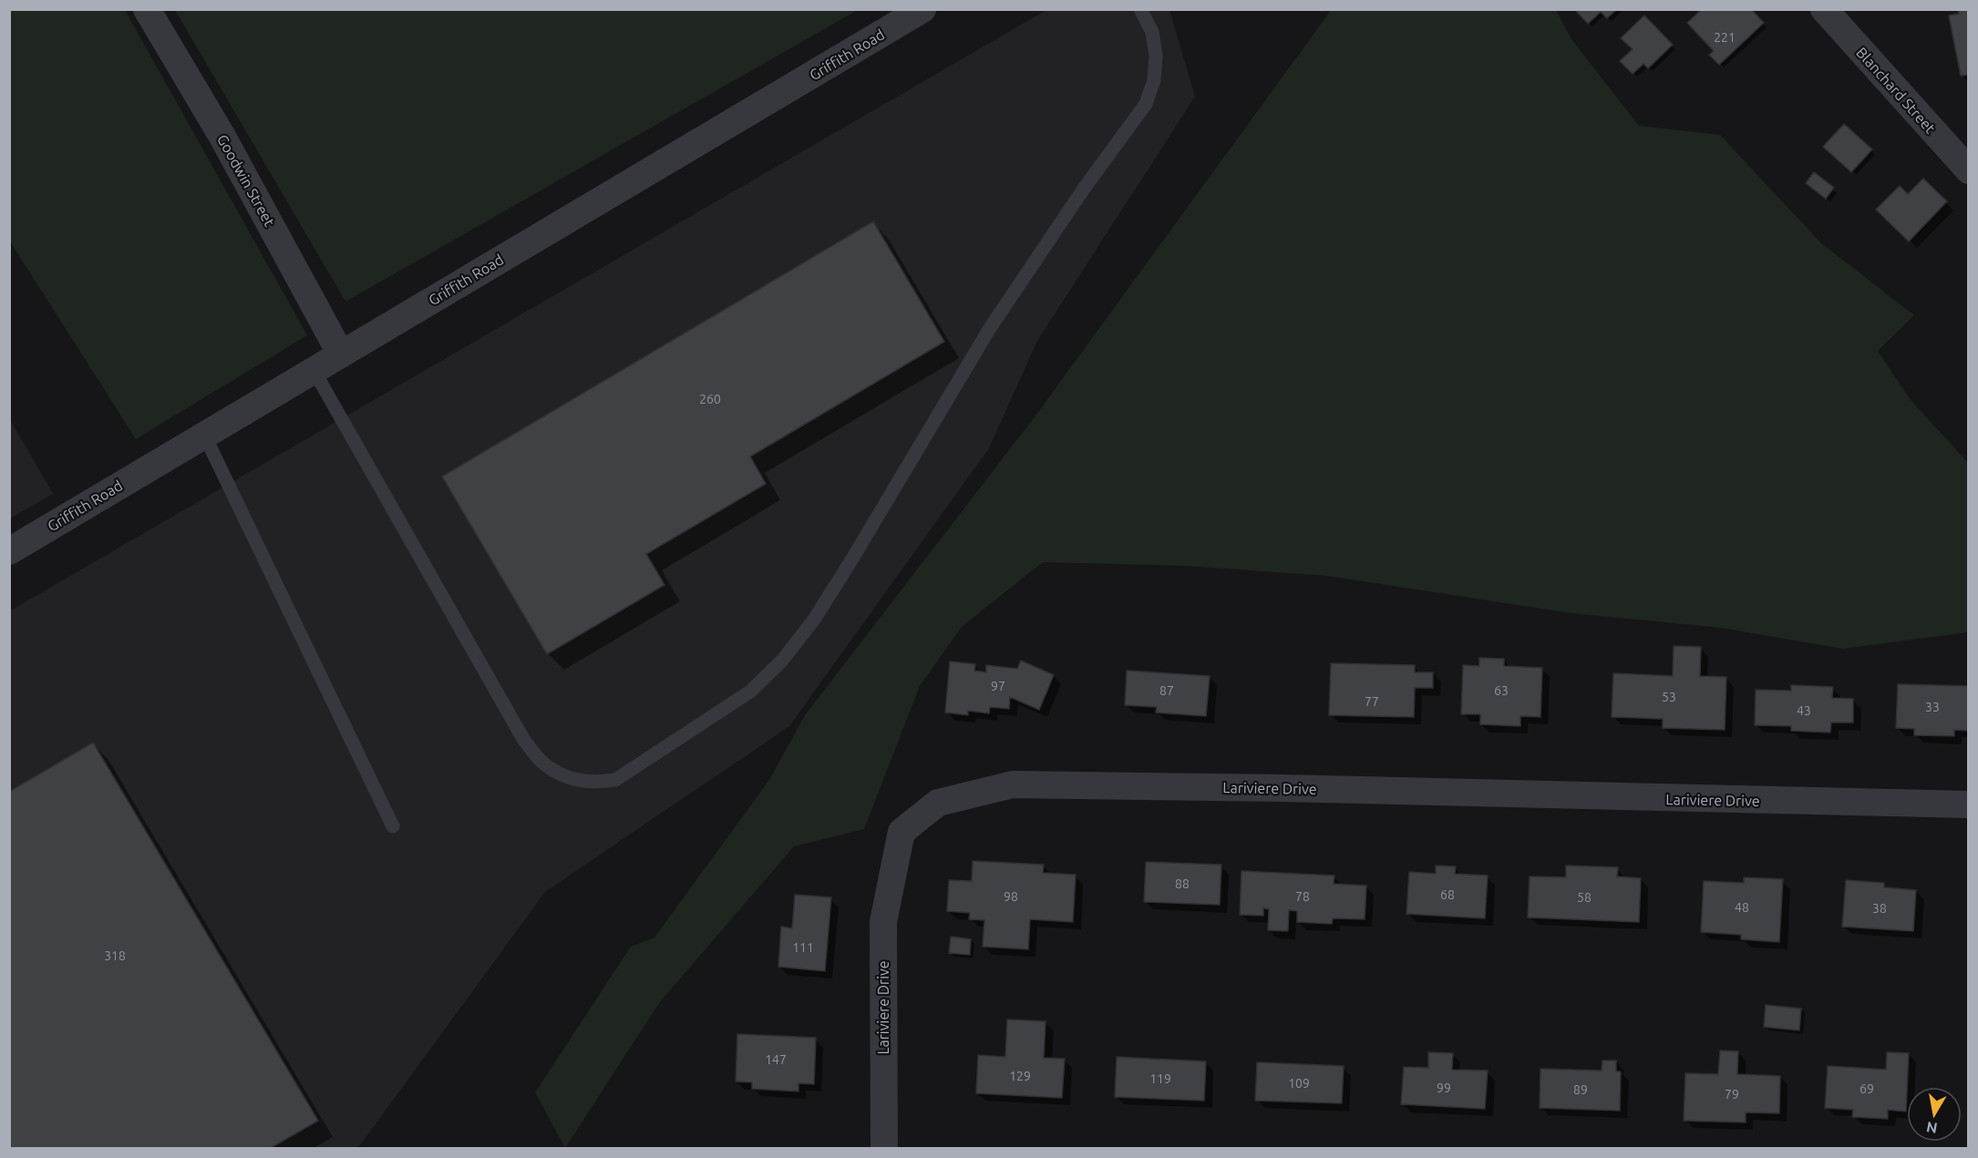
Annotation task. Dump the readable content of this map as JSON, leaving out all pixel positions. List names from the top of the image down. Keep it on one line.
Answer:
{"streets":{"street":["Griffith Road","Blanchard Street","Goodwin Street","Lariviere Drive"]},"crossings":[["Griffith Road","Goodwin Street"]],"house_numbers":["221","260","97","87","63","53","77","33","43","88","68","98","78","58","48","38","111","318","147","129","119","109","99","69","89","79"],"north":"bottom"}
